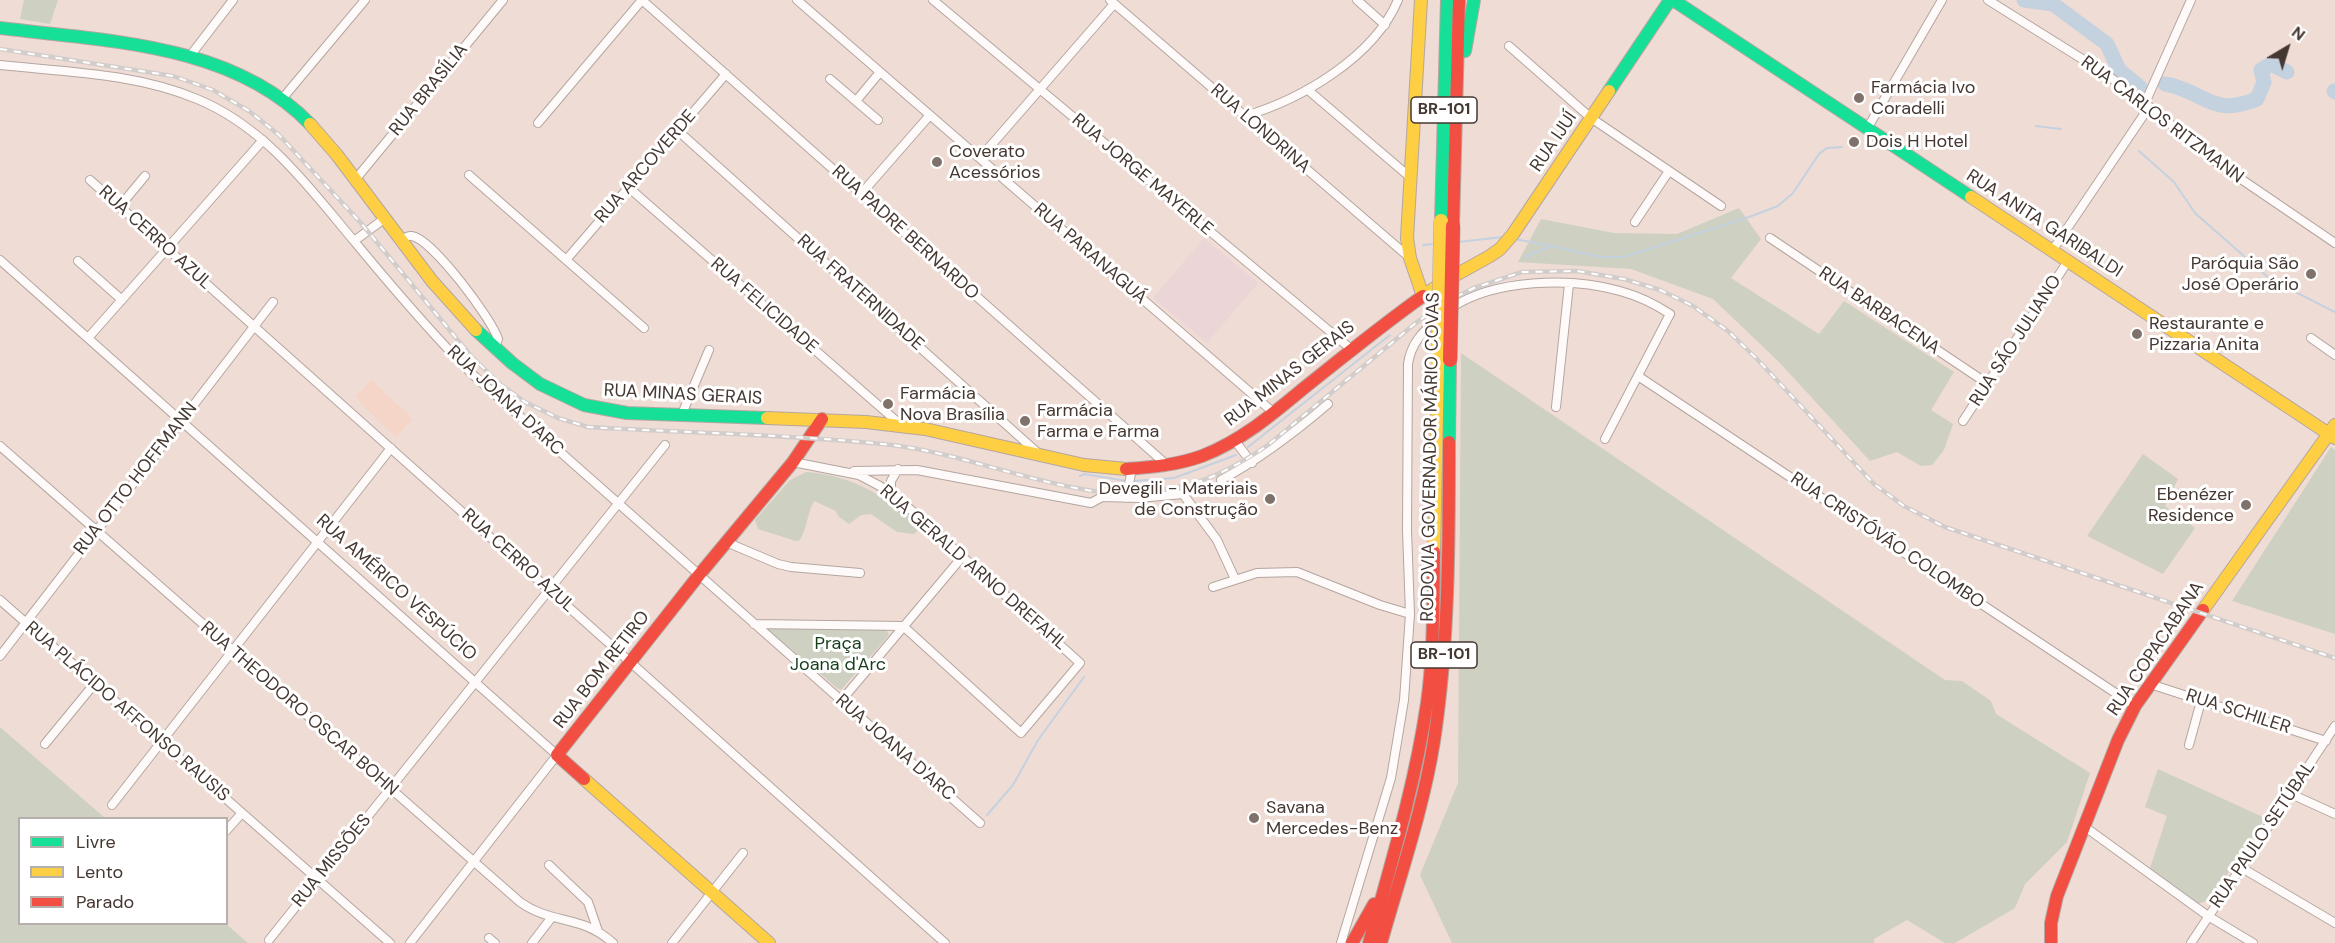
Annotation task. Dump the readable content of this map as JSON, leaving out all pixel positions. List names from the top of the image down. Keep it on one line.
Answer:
{"streets":{"main road":["BR-101","RUA IJUÍ","RUA ANITA GARIBALDI","RUA MINAS GERAIS","RODOVIA GOVERNADOR MÁRIO COVAS","RUA AMÉRICO VESPÚCIO","RUA COPACABANA","RUA BOM RETIRO"],"street":["RUA BRASÍLIA","RUA CARLOS RITZMANN","RUA LONDRINA","RUA ARCOVERDE","RUA JORGE MAYERLE","RUA PADRE BERNARDO","RUA CERRO AZUL","RUA PARANAGUÁ","RUA FRATERNIDADE","RUA FELICIDADE","RUA BARBACENA","RUA SÃO JULIANO","RUA JOANA D'ARC","RUA OTTO HOFFMANN","RUA CRISTÓVÃO COLOMBO","RUA GERALD ARNO DREFAHL","RUA THEODORO OSCAR BOHN","RUA PLÁCIDO AFFONSO RAUSIS","RUA SCHILER","RUA PAULO SETÚBAL","RUA MISSÕES"]},"crossings":[["RUA BRASÍLIA","RUA MINAS GERAIS"],["RUA IJUÍ","RUA ANITA GARIBALDI"],["RUA IJUÍ","RUA MINAS GERAIS"],["RUA ARCOVERDE","RUA PADRE BERNARDO"],["RUA ARCOVERDE","RUA FRATERNIDADE"],["RUA ARCOVERDE","RUA FELICIDADE"],["RUA JORGE MAYERLE","RUA MINAS GERAIS"],["RUA ANITA GARIBALDI","RUA SÃO JULIANO"],["RUA ANITA GARIBALDI","RUA COPACABANA"],["RUA PADRE BERNARDO","RUA MINAS GERAIS"],["RUA CERRO AZUL","RUA OTTO HOFFMANN"],["RUA CERRO AZUL","RUA BOM RETIRO"],["RUA CERRO AZUL","RUA MISSÕES"],["RUA PARANAGUÁ","RUA MINAS GERAIS"],["RUA FRATERNIDADE","RUA MINAS GERAIS"],["RUA FELICIDADE","RUA MINAS GERAIS"],["RUA BARBACENA","RUA SÃO JULIANO"],["RUA MINAS GERAIS","RUA BOM RETIRO"],["RUA JOANA D'ARC","RUA BOM RETIRO"],["RUA JOANA D'ARC","RUA MISSÕES"],["RUA OTTO HOFFMANN","RUA AMÉRICO VESPÚCIO"],["RUA OTTO HOFFMANN","RUA THEODORO OSCAR BOHN"],["RUA OTTO HOFFMANN","RUA PLÁCIDO AFFONSO RAUSIS"],["RUA CRISTÓVÃO COLOMBO","RUA COPACABANA"],["RUA GERALD ARNO DREFAHL","RUA BOM RETIRO"],["RUA AMÉRICO VESPÚCIO","RUA BOM RETIRO"],["RUA AMÉRICO VESPÚCIO","RUA MISSÕES"],["RUA COPACABANA","RUA SCHILER"],["RUA BOM RETIRO","RUA THEODORO OSCAR BOHN"],["RUA THEODORO OSCAR BOHN","RUA MISSÕES"],["RUA PLÁCIDO AFFONSO RAUSIS","RUA MISSÕES"],["RUA SCHILER","RUA PAULO SETÚBAL"]],"parks":["Praça Joana d'Arc"],"places":["Farmácia Ivo Coradelli","Dois H Hotel","Coverato Acessórios","Paróquia São José Operário","Restaurante e Pizzaria Anita","Farmácia Nova Brasília","Farmácia Farma e Farma","Devegili - Materiais de Construção","Ebenézer Residence","Savana Mercedes-Benz"],"legend":["Livre","Lento","Parado"],"north":"top right"}
